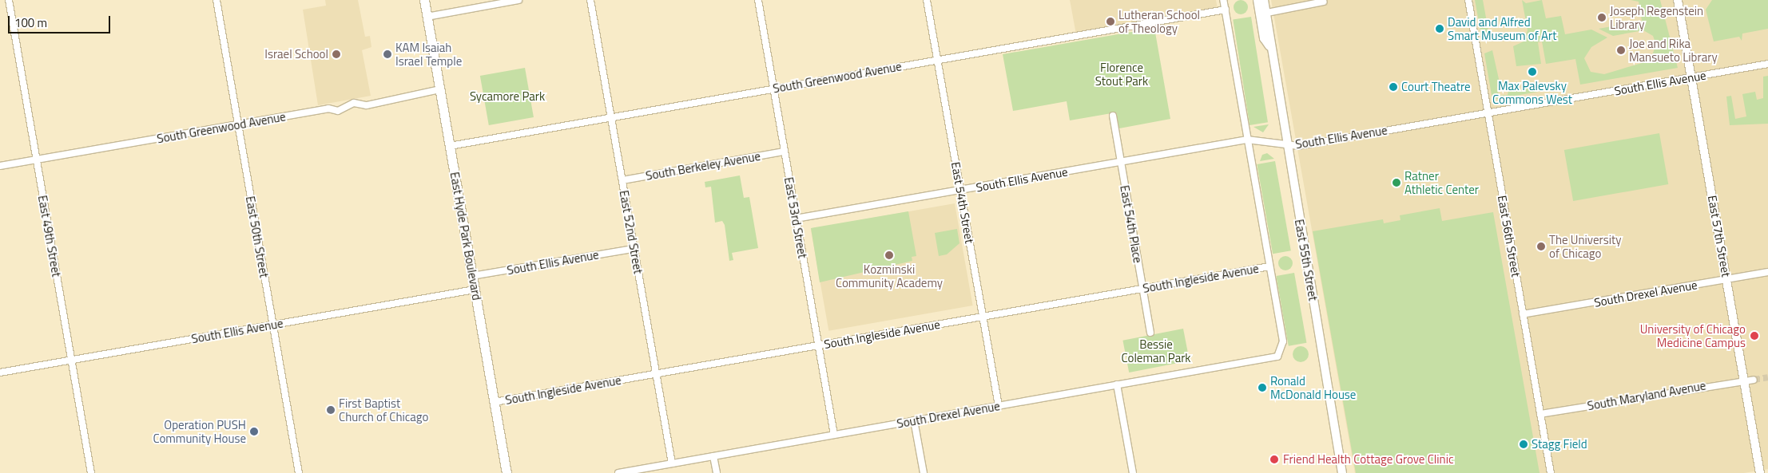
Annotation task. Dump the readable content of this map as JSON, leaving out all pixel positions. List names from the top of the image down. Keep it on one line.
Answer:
{"streets":{"main road":["East Hyde Park Boulevard"],"street":["South Greenwood Avenue","South Ellis Avenue","South Berkeley Avenue","East 54th Street","East 53rd Street","East 54th Place","East 52nd Street","East 49th Street","East 56th Street","East 57th Street","East 50th Street","East 55th Street","South Ingleside Avenue","South Drexel Avenue","South Maryland Avenue"]},"crossings":[["South Greenwood Avenue","East 54th Street"],["South Greenwood Avenue","East 53rd Street"],["South Greenwood Avenue","East 52nd Street"],["South Greenwood Avenue","East 49th Street"],["South Greenwood Avenue","East Hyde Park Boulevard"],["South Greenwood Avenue","East 50th Street"],["South Ellis Avenue","East 54th Street"],["South Ellis Avenue","East 53rd Street"],["South Ellis Avenue","East 54th Place"],["South Ellis Avenue","East 52nd Street"],["South Ellis Avenue","East 49th Street"],["South Ellis Avenue","East Hyde Park Boulevard"],["South Ellis Avenue","East 56th Street"],["South Ellis Avenue","East 57th Street"],["South Ellis Avenue","East 50th Street"],["South Ellis Avenue","East 55th Street"],["South Berkeley Avenue","East 53rd Street"],["South Berkeley Avenue","East 52nd Street"],["East 54th Street","South Ingleside Avenue"],["East 54th Street","South Drexel Avenue"],["East 53rd Street","South Ingleside Avenue"],["East 53rd Street","South Drexel Avenue"],["East 54th Place","South Ingleside Avenue"],["East 52nd Street","South Ingleside Avenue"],["East 52nd Street","South Drexel Avenue"],["East Hyde Park Boulevard","South Ingleside Avenue"],["East 56th Street","South Drexel Avenue"],["East 56th Street","South Maryland Avenue"],["East 57th Street","South Drexel Avenue"],["East 57th Street","South Maryland Avenue"],["South Ingleside Avenue","South Drexel Avenue"]],"parks":["Florence Stout Park","Sycamore Park","Bessie Coleman Park"],"places":["Joseph Regenstein Library","Lutheran School of Theology","David and Alfred Smart Museum of Art","Joe and Rika Mansueto Library","Israel School","KAM Isaiah Israel Temple","Max Palevsky Commons West","Court Theatre","Ratner Athletic Center","The University of Chicago","Kozminski Community Academy","University of Chicago Medicine Campus","Ronald McDonald House","First Baptist Church of Chicago","Operation PUSH Community House","Stagg Field","Friend Health Cottage Grove Clinic"],"scale_bar":"100 m"}
